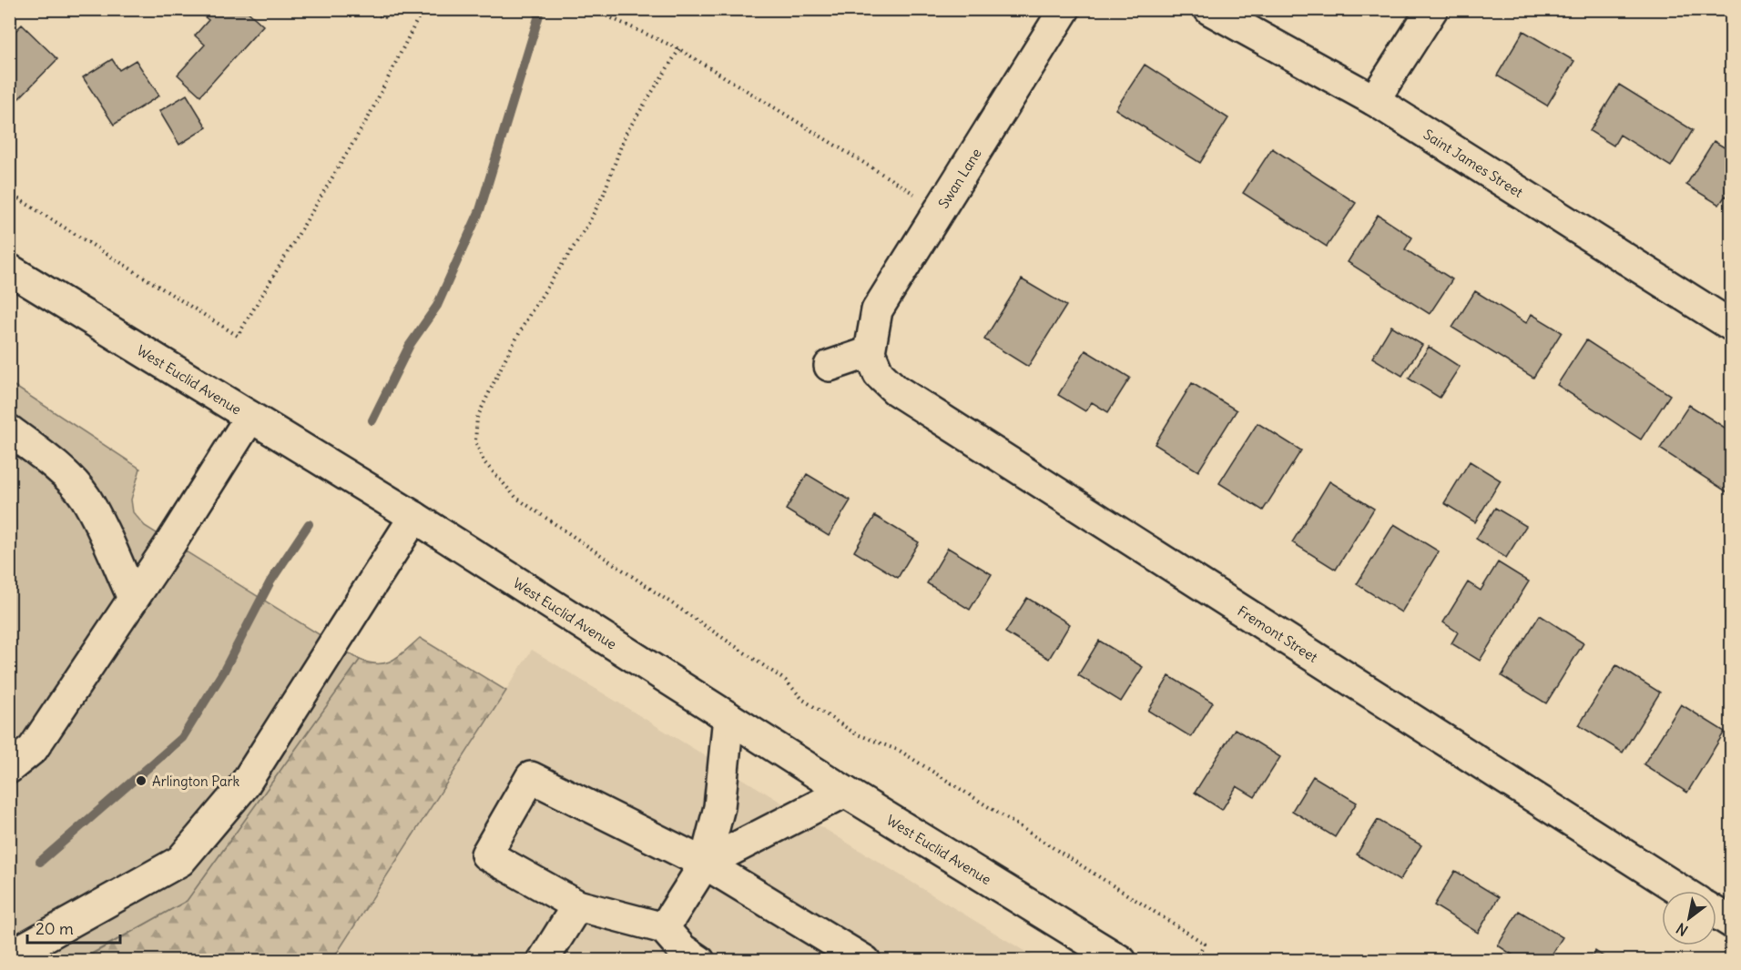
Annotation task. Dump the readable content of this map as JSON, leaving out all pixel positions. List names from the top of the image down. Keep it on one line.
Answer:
{"streets":{"street":["Saint James Street","Swan Lane","West Euclid Avenue","Fremont Street"]},"crossings":[["Swan Lane","Fremont Street"]],"places":["Arlington Park"],"scale_bar":"20 m","north":"bottom left"}
